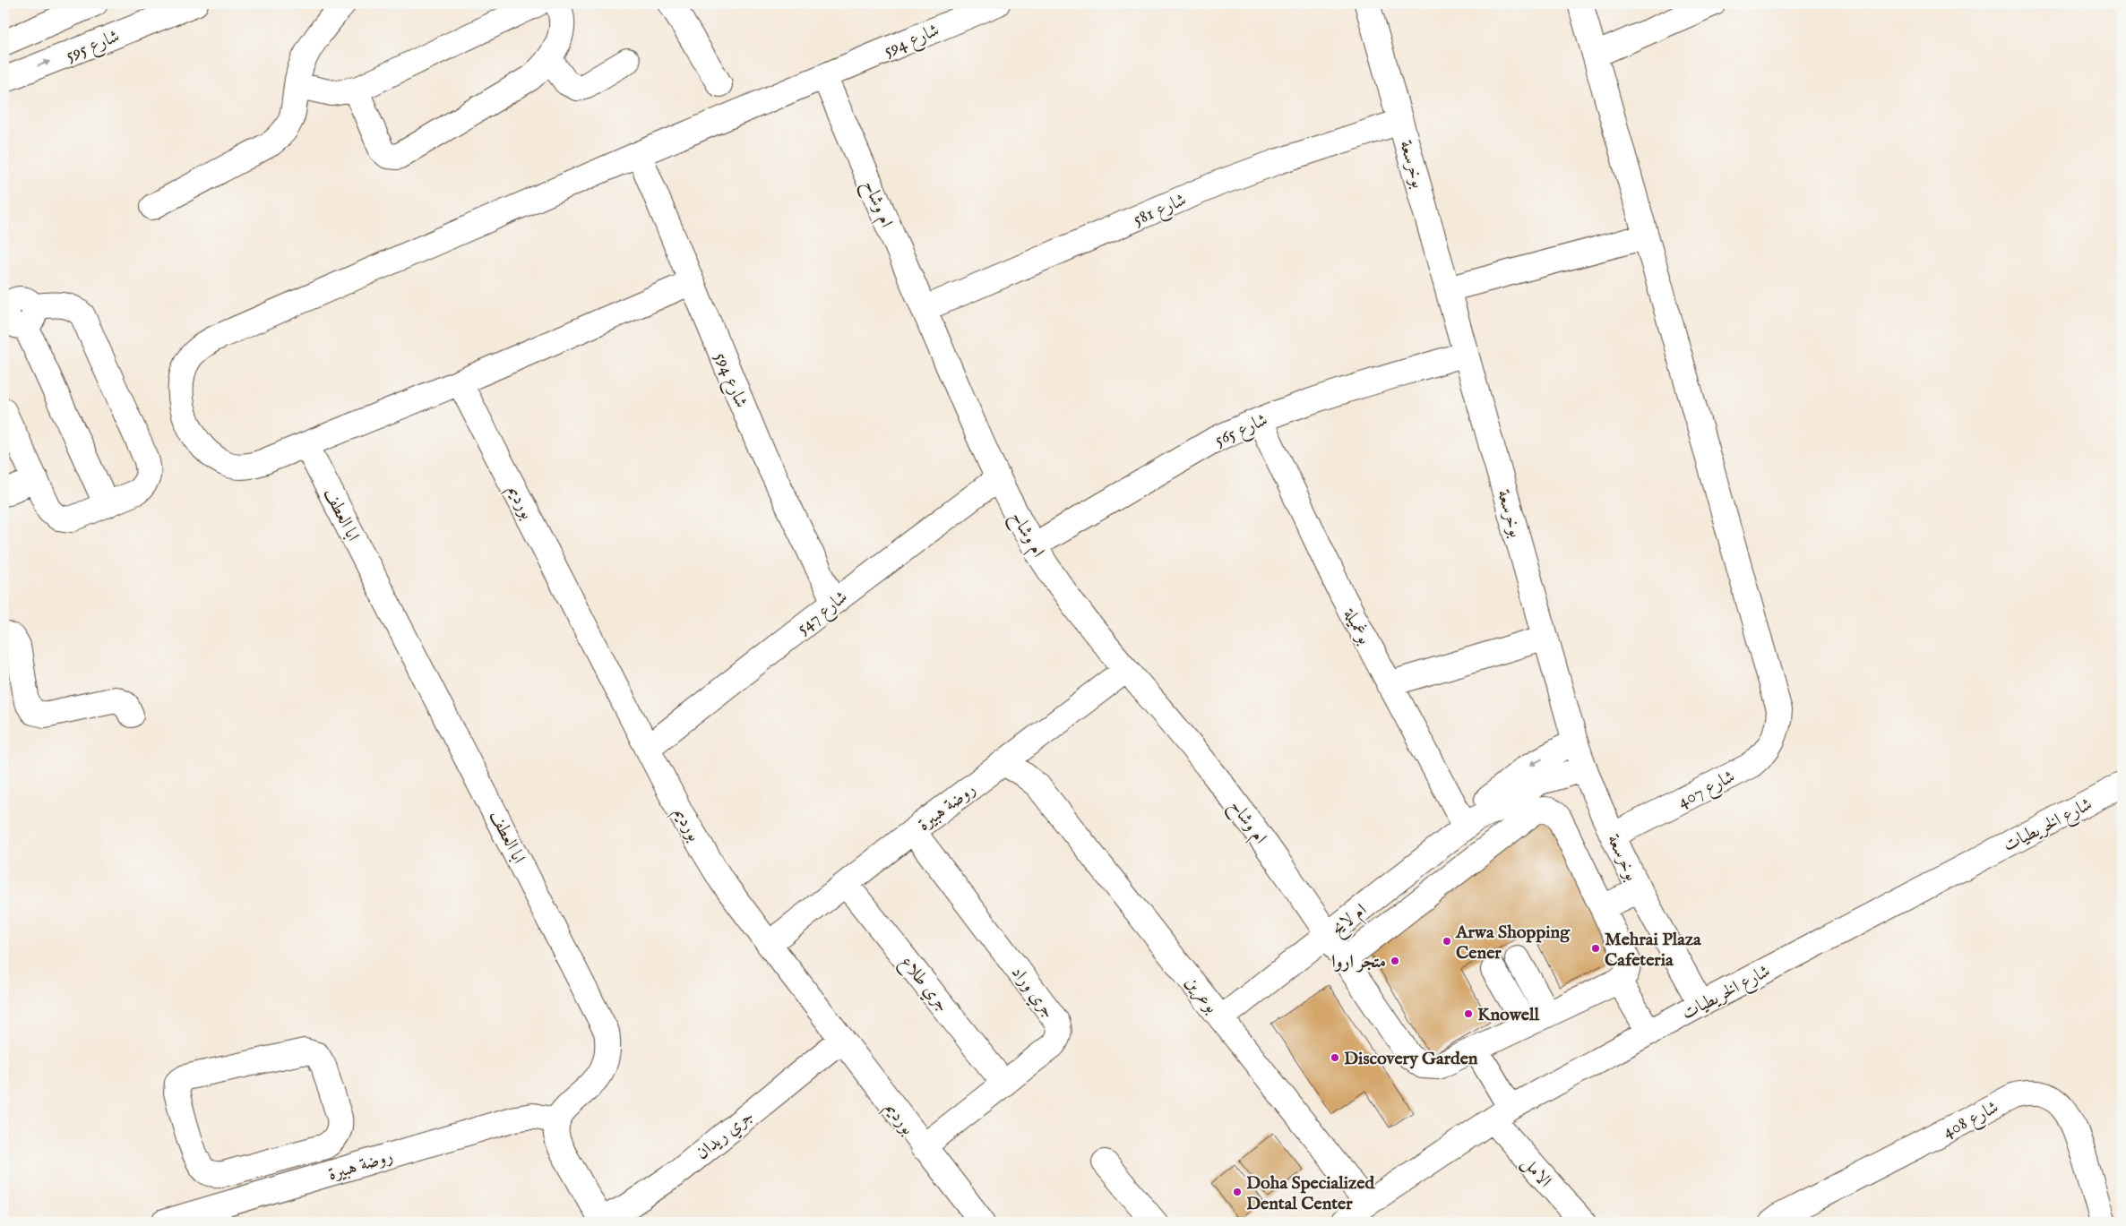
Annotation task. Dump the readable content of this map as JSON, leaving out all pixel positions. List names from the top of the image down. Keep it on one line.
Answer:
{"streets":{"street":["شارع 594","شارع 595","بوخرسعة","ام وشاح","شارع 581","شارع 565","بورديم","ابا العطف","شارع 547","بوغميلة","شارع 407","روضة هبيرة","شارع الخريطيات","ام لايح","جري طلاع","جري وراد","بوعرين","شارع 408","جري ريدان","الامل"]},"crossings":[["شارع 594","ام وشاح"],["شارع 594","بورديم"],["شارع 594","ابا العطف"],["شارع 594","شارع 547"],["بوخرسعة","شارع 581"],["بوخرسعة","شارع 565"],["بوخرسعة","شارع 407"],["بوخرسعة","شارع الخريطيات"],["بوخرسعة","ام لايح"],["ام وشاح","شارع 581"],["ام وشاح","شارع 565"],["ام وشاح","شارع 547"],["ام وشاح","روضة هبيرة"],["ام وشاح","ام لايح"],["ام وشاح","الامل"],["شارع 565","بوغميلة"],["بورديم","شارع 547"],["بورديم","روضة هبيرة"],["بورديم","جري وراد"],["بورديم","جري ريدان"],["ابا العطف","روضة هبيرة"],["بوغميلة","ام لايح"],["روضة هبيرة","جري طلاع"],["روضة هبيرة","جري وراد"],["روضة هبيرة","بوعرين"],["شارع الخريطيات","بوعرين"],["شارع الخريطيات","الامل"],["ام لايح","بوعرين"],["جري طلاع","جري وراد"]],"places":["Arwa Shopping Cener","Mehrai Plaza Cafeteria","متجر اروا","Knowell","Discovery Garden","Doha Specialized Dental Center"]}
